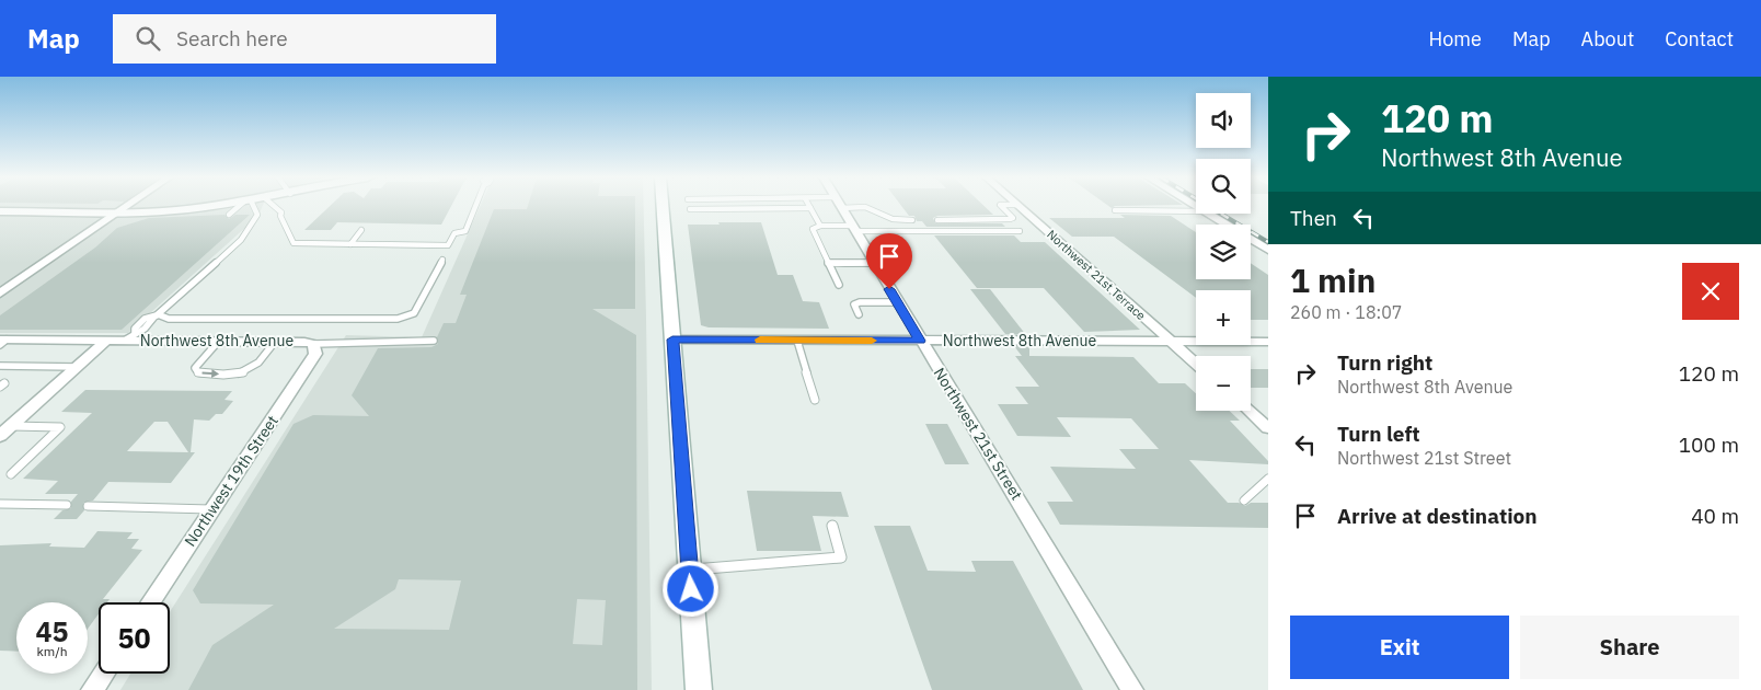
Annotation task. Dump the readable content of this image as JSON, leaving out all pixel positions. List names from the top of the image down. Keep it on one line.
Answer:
{"streets":{"street":["Northwest 21st Terrace","Northwest 8th Avenue","Northwest 21st Street","Northwest 19th Street"]},"crossings":[["Northwest 21st Terrace","Northwest 8th Avenue"],["Northwest 8th Avenue","Northwest 21st Street"],["Northwest 8th Avenue","Northwest 19th Street"]],"page":{"header":"Map","search":"Search here","nav":["Home","Map","About","Contact"],"turn":["120 m","Northwest 8th Avenue"],"map_buttons":["+","−"],"then":"Then","heading":["1 min","260 m · 18:07"],"list":[{"name":"Turn right","note":"Northwest 8th Avenue","value":"120 m"},{"name":"Turn left","note":"Northwest 21st Street","value":"100 m"},{"name":"Arrive at destination","value":"40 m"}],"speed":"45 km/h","limit":"50","buttons":["Exit","Share"]}}
